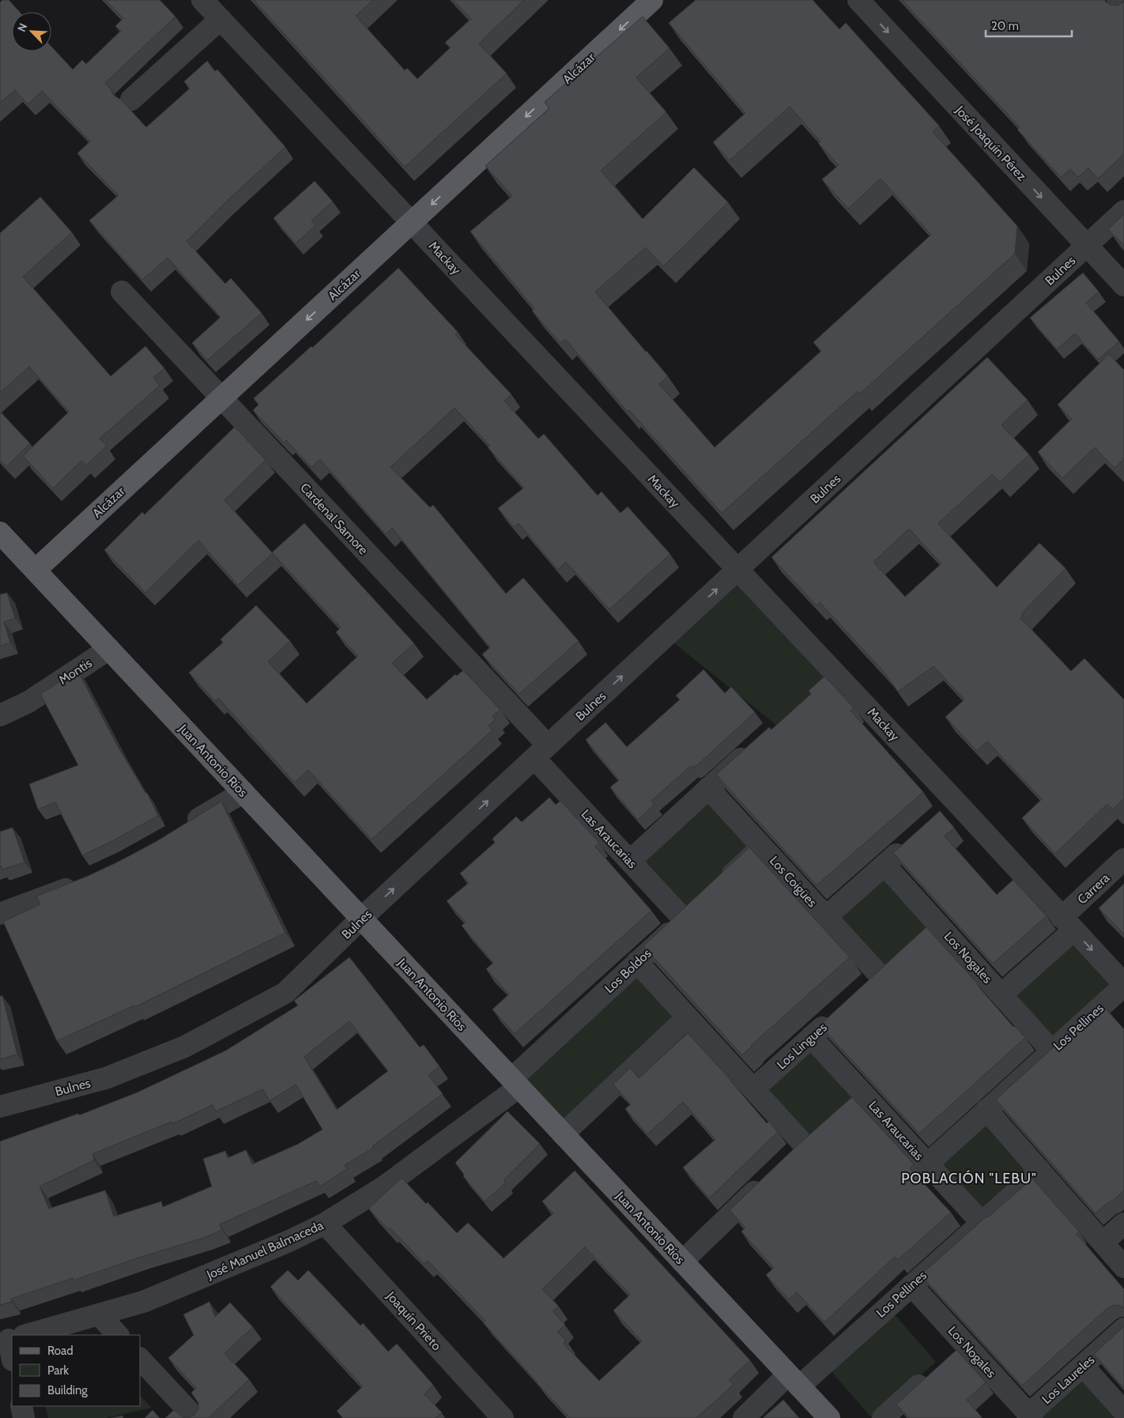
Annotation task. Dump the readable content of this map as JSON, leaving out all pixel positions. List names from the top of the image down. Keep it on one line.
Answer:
{"streets":{"main road":["Alcázar","Juan Antonio Ríos"],"street":["José Joaquín Pérez","Mackay","Bulnes","Cardenal Samore","Montis","Las Araucarias","Los Coigües","Carrera","Los Nogales","Los Boldos","Los Pellines","Los Lingues","José Manuel Balmaceda","Joaquín Prieto","Los Laureles"]},"crossings":[["Alcázar","Mackay"],["Alcázar","Cardenal Samore"],["Alcázar","Juan Antonio Ríos"],["José Joaquín Pérez","Bulnes"],["Mackay","Bulnes"],["Mackay","Carrera"],["Mackay","Los Pellines"],["Bulnes","Cardenal Samore"],["Bulnes","Juan Antonio Ríos"],["Bulnes","Las Araucarias"],["Cardenal Samore","Las Araucarias"],["Montis","Juan Antonio Ríos"],["Juan Antonio Ríos","Los Boldos"],["Juan Antonio Ríos","Los Pellines"],["Juan Antonio Ríos","José Manuel Balmaceda"],["Las Araucarias","Los Boldos"],["Las Araucarias","Los Pellines"],["Las Araucarias","Los Lingues"],["Los Nogales","Los Pellines"],["Los Nogales","Los Laureles"],["Los Boldos","José Manuel Balmaceda"],["José Manuel Balmaceda","Joaquín Prieto"]],"one_way":["Alcázar","José Joaquín Pérez"],"districts":["POBLACIÓN \"LEBU\""],"legend":["Road","Park","Building"],"scale_bar":"20 m","north":"top left"}
